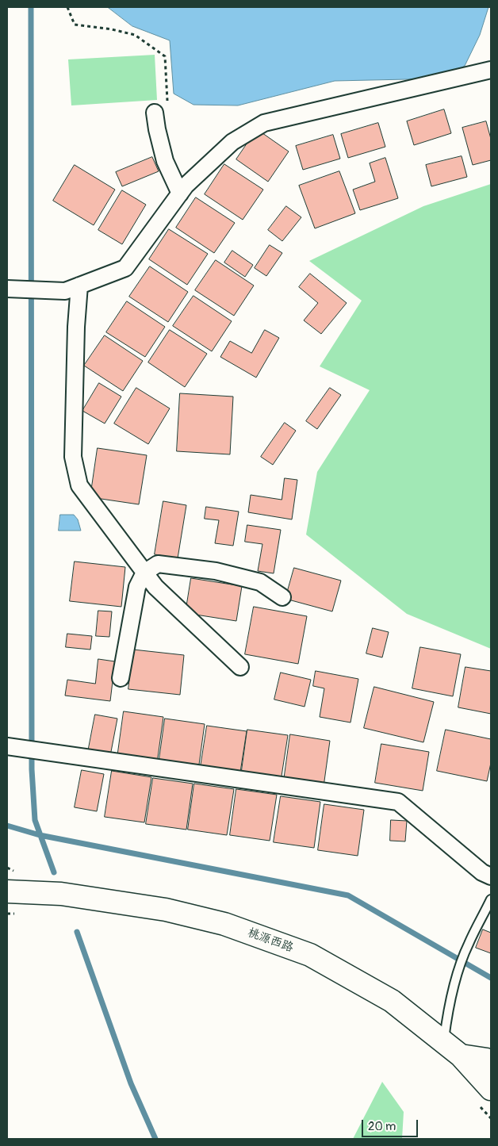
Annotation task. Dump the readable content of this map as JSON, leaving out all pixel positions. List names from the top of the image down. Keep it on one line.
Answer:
{"streets":{"street":["桃源西路"]},"scale_bar":"20 m"}
